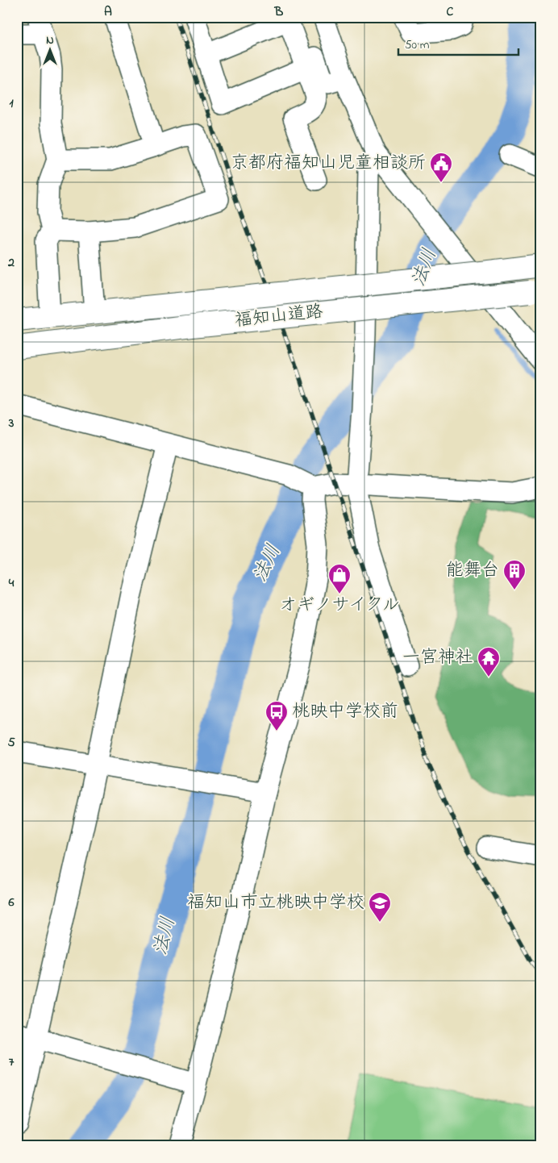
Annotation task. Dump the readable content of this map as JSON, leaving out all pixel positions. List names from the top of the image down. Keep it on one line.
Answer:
{"streets":{"highway":["福知山道路"]},"water":["法川"],"places":{"public building":["京都府福知山児童相談所"],"building":["能舞台"],"shop":["オギノサイクル"],"temple":["一宮神社"],"bus stop":["桃映中学校前"],"school or university":["福知山市立桃映中学校"]},"scale_bar":"50 m","north":"top","grid":{"columns":["A","B","C"],"rows":["1","2","3","4","5","6","7"]}}
